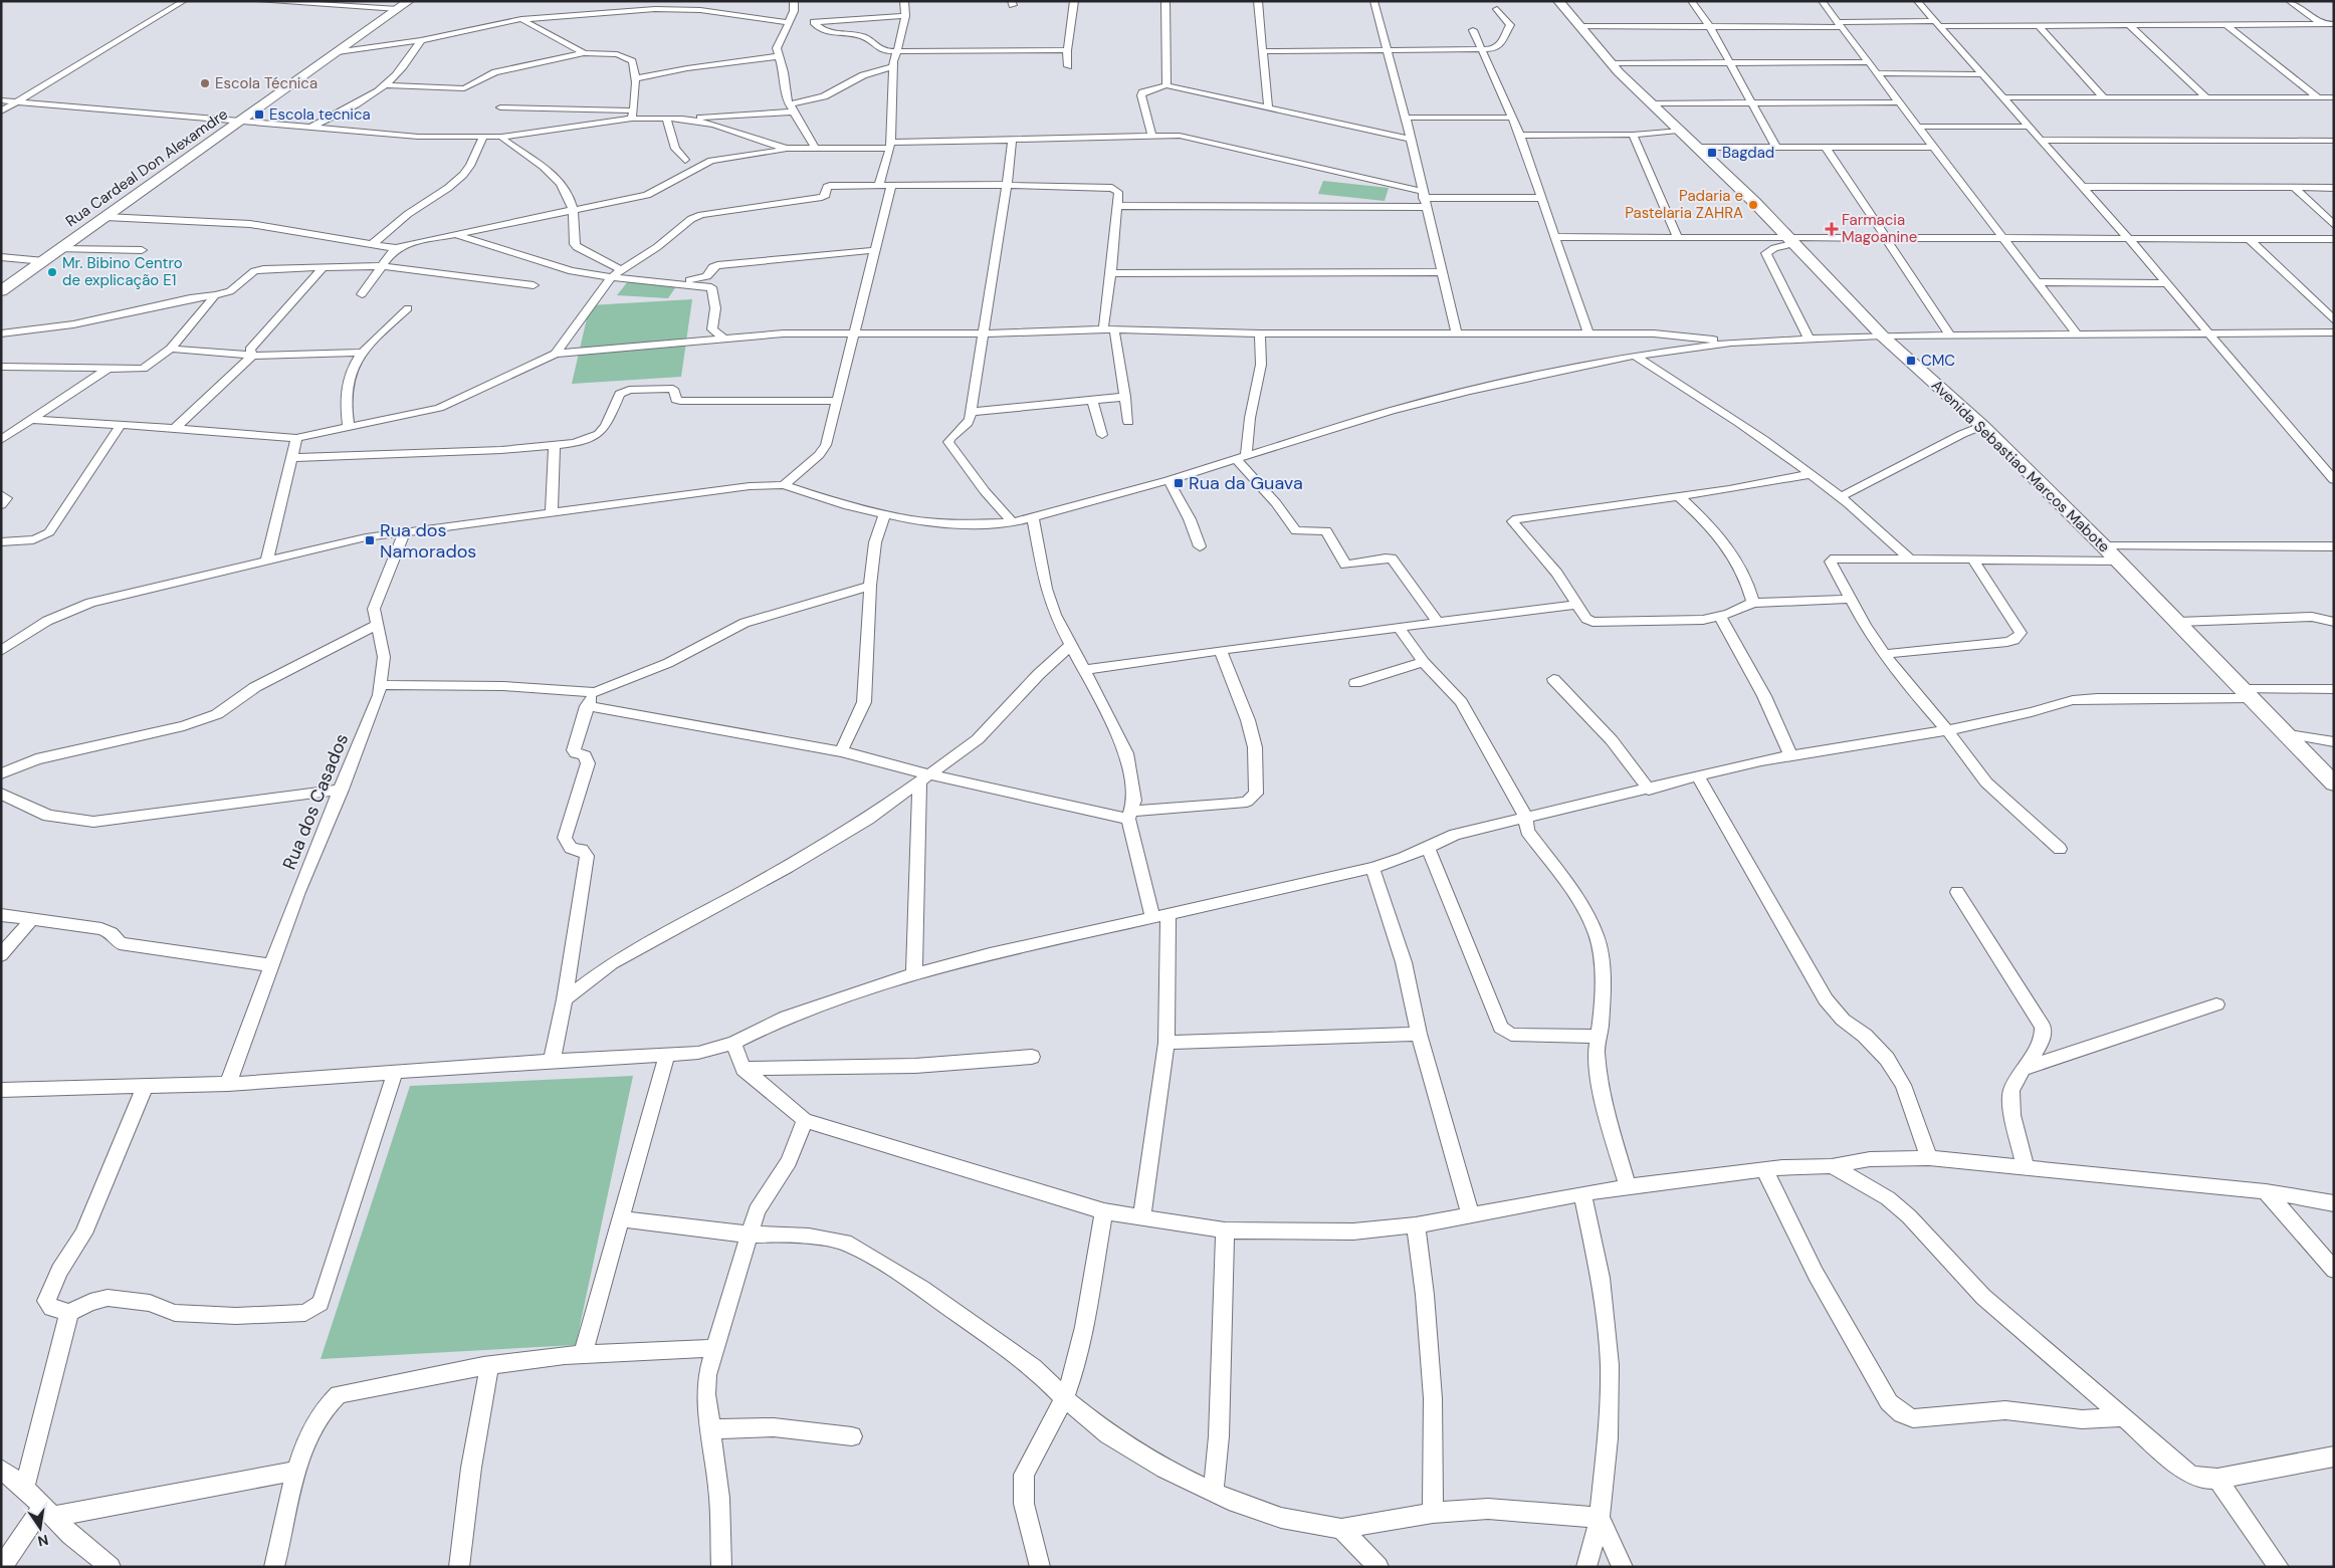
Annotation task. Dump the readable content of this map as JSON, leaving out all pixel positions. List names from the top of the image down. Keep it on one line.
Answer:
{"streets":{"main road":["Rua Cardeal Don Alexamdre","Avenida Sebastiao Marcos Mabote"],"street":["Rua dos Casados"]},"places":{"other":["Escola Técnica","Padaria e Pastelaria ZAHRA","Mr. Bibino Centro de explicação E1"],"transit":["Escola tecnica","Bagdad","CMC","Rua da Guava","Rua dos Namorados"],"health":["Farmacia Magoanine"]},"north":"bottom"}
